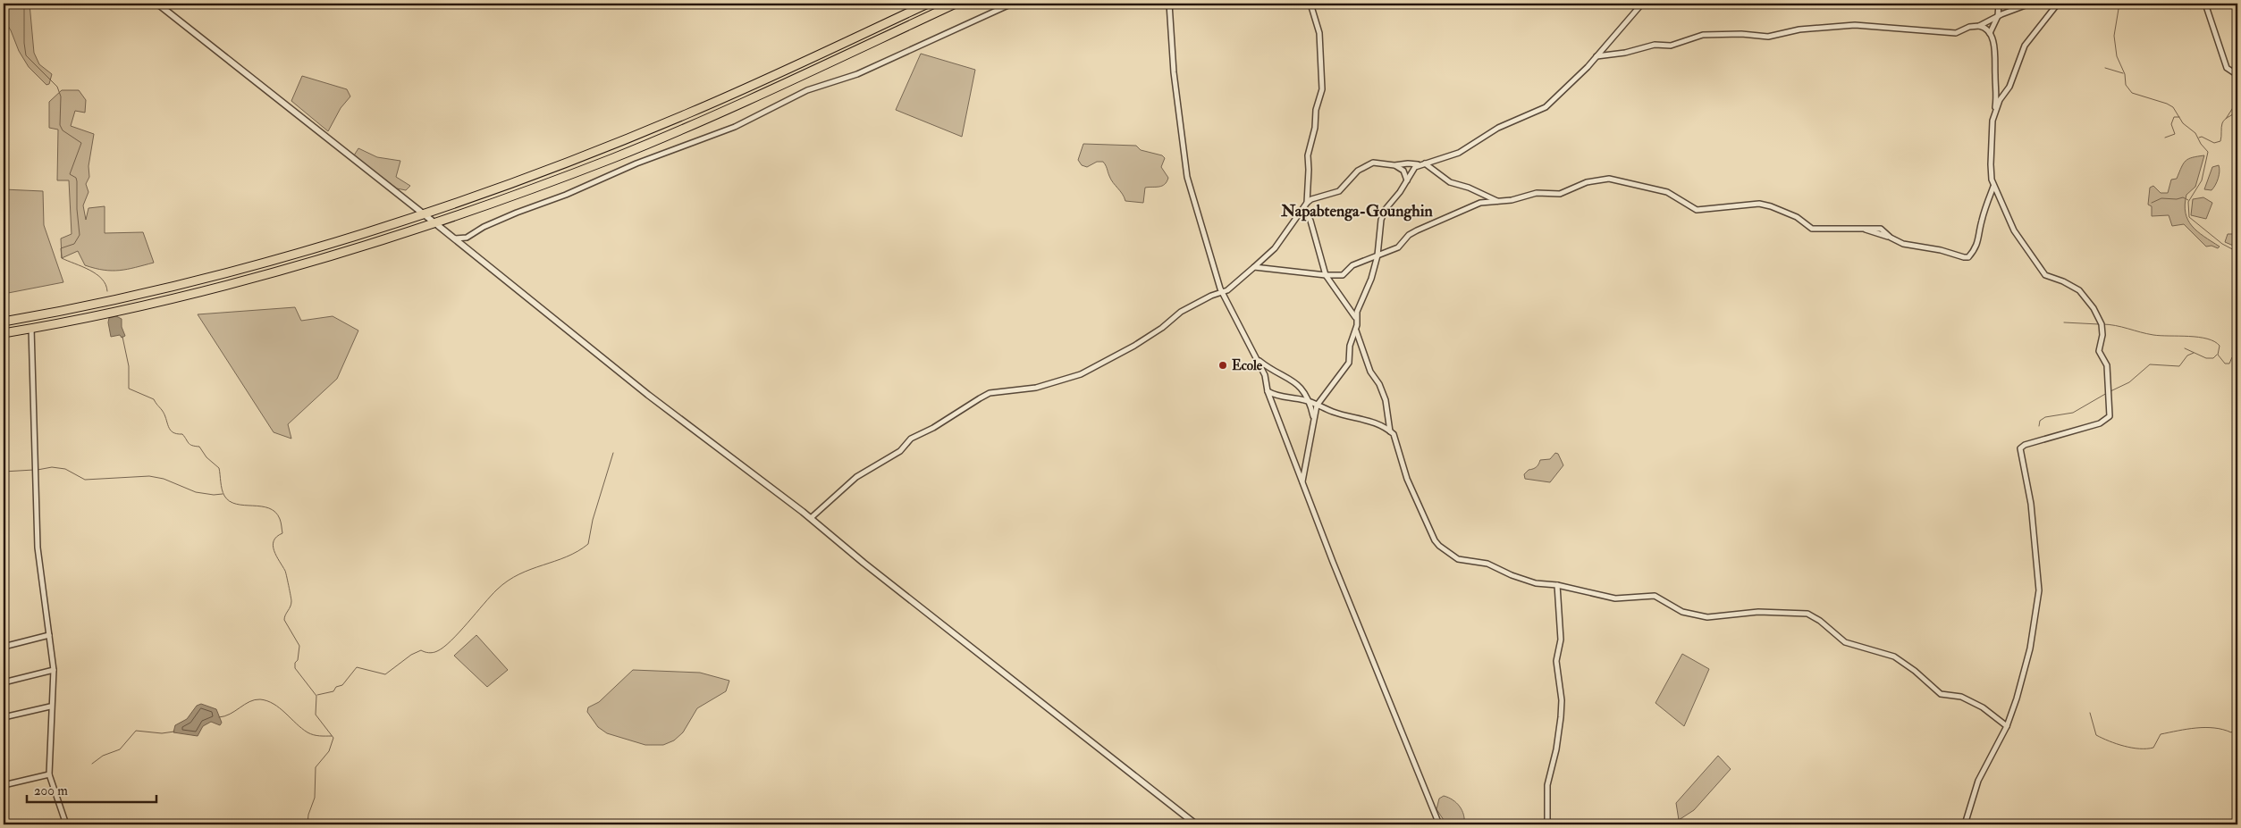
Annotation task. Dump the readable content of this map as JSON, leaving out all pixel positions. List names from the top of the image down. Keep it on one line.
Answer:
{"districts":["Napabtenga-Gounghin"],"places":["Ecole"],"scale_bar":"200 m"}
